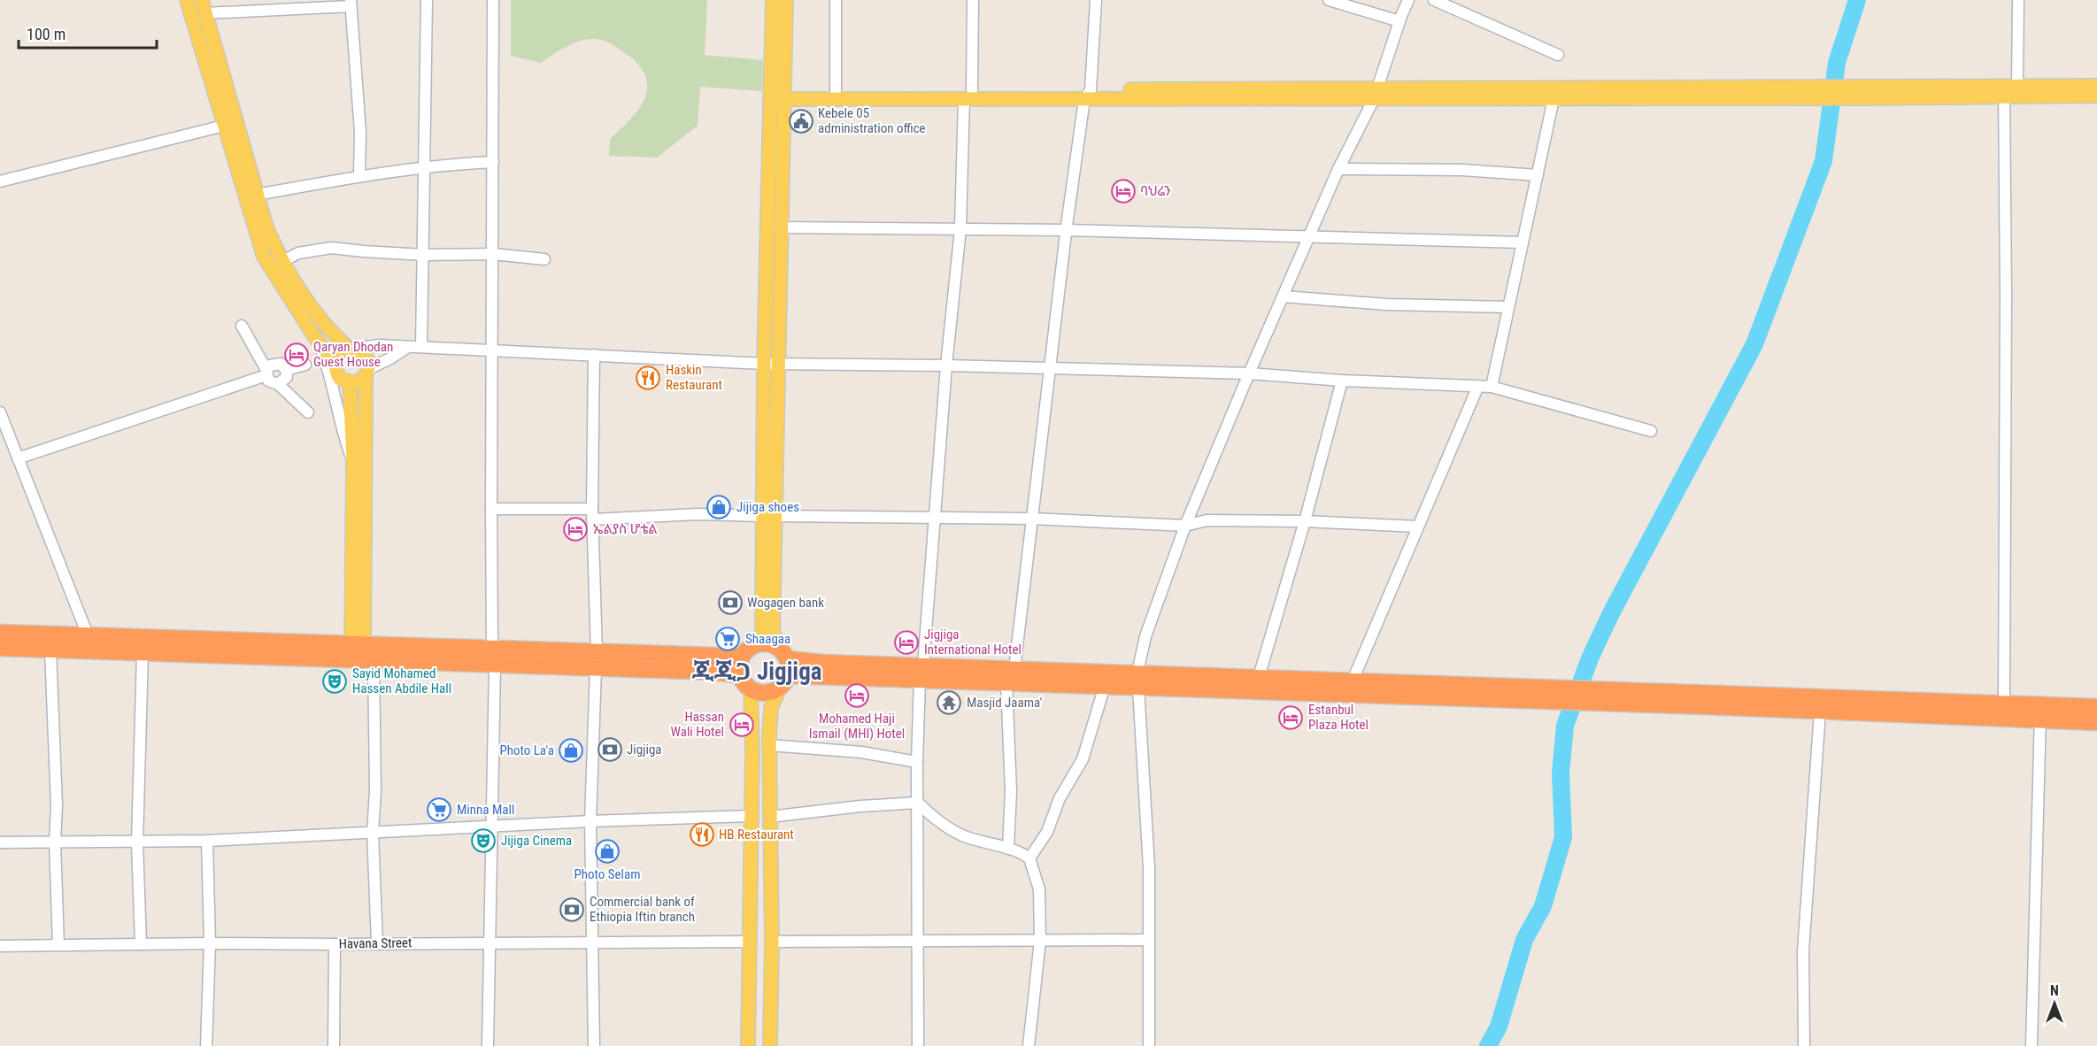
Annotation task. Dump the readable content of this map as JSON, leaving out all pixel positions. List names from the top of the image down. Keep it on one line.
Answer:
{"streets":{"street":["Havana Street"]},"districts":["ጂጂጋ Jigjiga"],"places":{"public building":["Kebele 05 administration office"],"hotel":["ባህሬን","Qaryan Dhodan Guest House","ኤልያስ ሆቴል","Jigjiga International Hotel","Mohamed Haji Ismail (MHI) Hotel","Estanbul Plaza Hotel","Hassan Wali Hotel"],"restaurant":["Haskin Restaurant","HB Restaurant"],"shop":["Jijiga shoes","Photo La'a","Photo Selam"],"bank":["Wogagen bank","Jigjiga","Commercial bank of Ethiopia Iftin branch"],"supermarket":["Shaagaa","Minna Mall"],"theatre":["Sayid Mohamed Hassen Abdile Hall","Jijiga Cinema"],"temple":["Masjid Jaama'"]},"scale_bar":"100 m","north":"top"}
